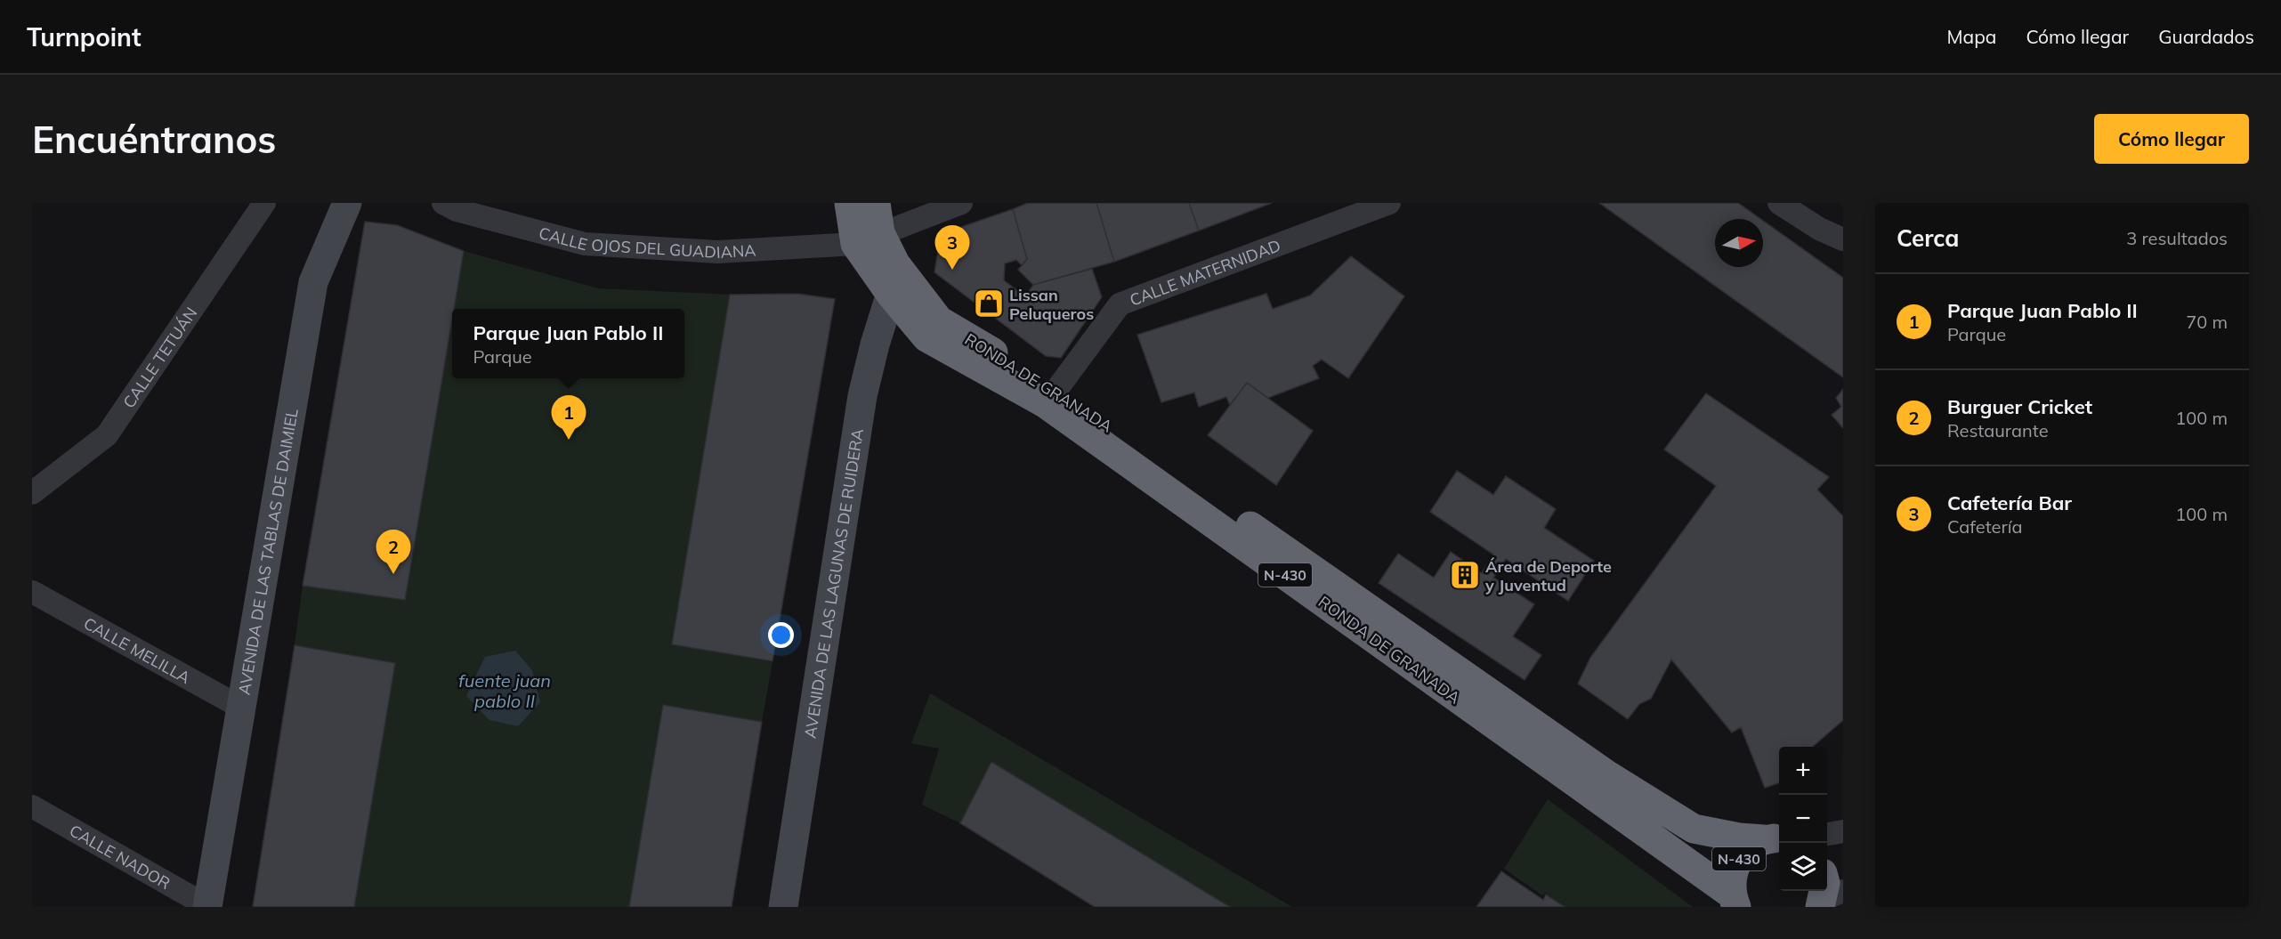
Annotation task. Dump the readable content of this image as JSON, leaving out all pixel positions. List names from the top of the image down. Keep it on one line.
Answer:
{"streets":{"highway":["RONDA DE GRANADA","N-430"],"main road":["AVENIDA DE LAS TABLAS DE DAIMIEL","AVENIDA DE LAS LAGUNAS DE RUIDERA"],"street":["CALLE OJOS DEL GUADIANA","CALLE MATERNIDAD","CALLE TETUÁN","CALLE MELILLA","CALLE NADOR"]},"crossings":[["CALLE OJOS DEL GUADIANA","RONDA DE GRANADA"],["CALLE OJOS DEL GUADIANA","N-430"],["CALLE MATERNIDAD","RONDA DE GRANADA"],["RONDA DE GRANADA","N-430"],["RONDA DE GRANADA","AVENIDA DE LAS LAGUNAS DE RUIDERA"],["AVENIDA DE LAS TABLAS DE DAIMIEL","CALLE MELILLA"],["AVENIDA DE LAS TABLAS DE DAIMIEL","CALLE NADOR"],["N-430","AVENIDA DE LAS LAGUNAS DE RUIDERA"]],"water":["fuente juan pablo II"],"places":{"shop":["Lissan Peluqueros"],"building":["Área de Deporte y Juventud"]},"north":"right","page":{"header":"Turnpoint","nav":["Mapa","Cómo llegar","Guardados"],"buttons":"Cómo llegar","title":"Encuéntranos","heading":["Cerca","3 resultados"],"pins":["3","1","2"],"list":[{"mark":"1","name":"Parque Juan Pablo II","note":"Parque","value":"70 m"},{"mark":"2","name":"Burguer Cricket","note":"Restaurante","value":"100 m"},{"mark":"3","name":"Cafetería Bar","note":"Cafetería","value":"100 m"}],"popup":["Parque Juan Pablo II","Parque"],"map_buttons":["+","−"]}}
